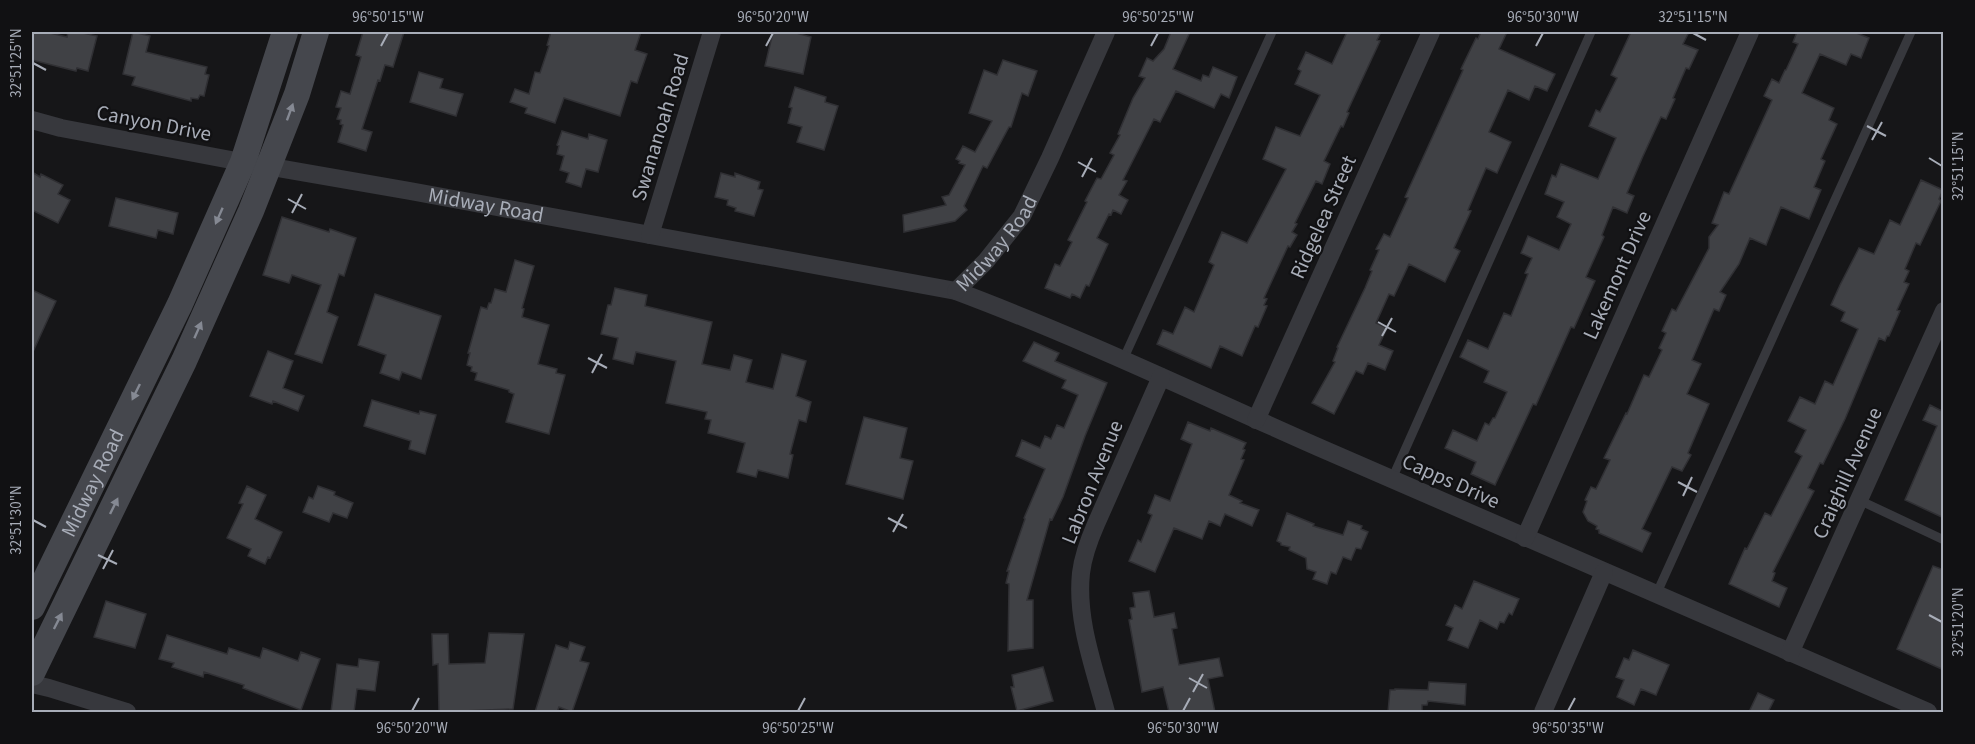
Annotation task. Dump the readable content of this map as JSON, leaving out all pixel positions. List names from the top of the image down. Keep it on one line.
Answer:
{"streets":{"main road":["Midway Road"],"street":["Canyon Drive","Swananoah Road","Ridgelea Street","Lakemont Drive","Craighill Avenue","Capps Drive","Labron Avenue"]},"crossings":[["Canyon Drive","Midway Road"],["Swananoah Road","Midway Road"],["Midway Road","Capps Drive"],["Ridgelea Street","Capps Drive"],["Lakemont Drive","Capps Drive"],["Craighill Avenue","Capps Drive"],["Capps Drive","Labron Avenue"]],"coordinates":["96°50'15\"W","96°50'20\"W","96°50'25\"W","96°50'30\"W","32°51'15\"N","32°51'25\"N","32°51'30\"N","32°51'20\"N","96°50'35\"W"]}
